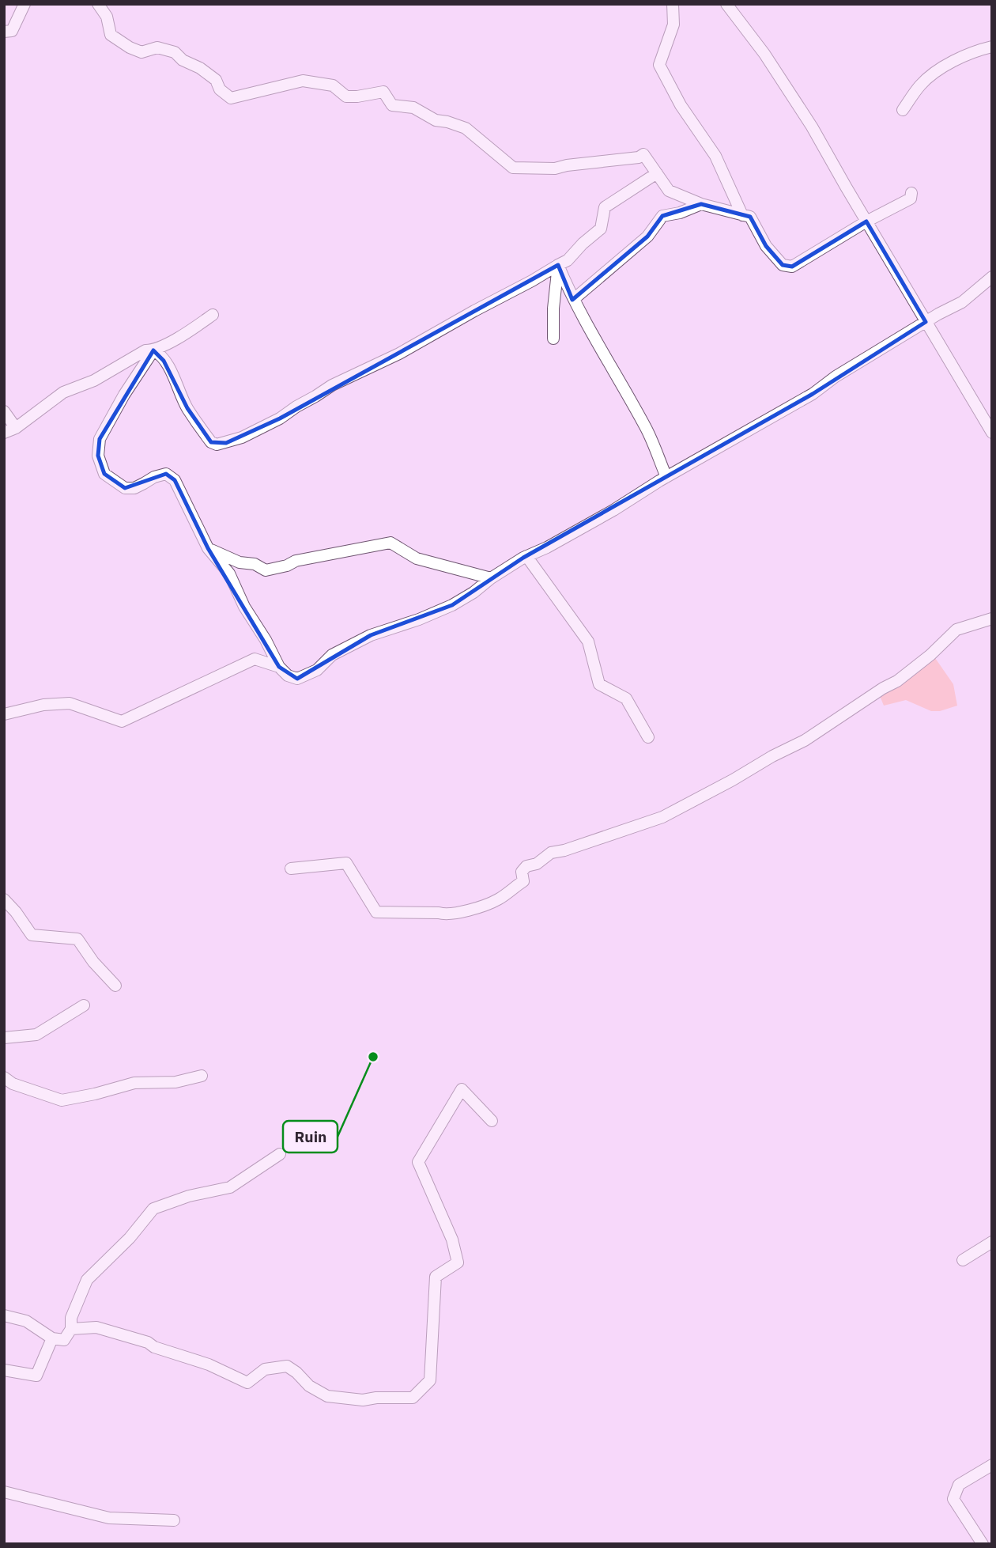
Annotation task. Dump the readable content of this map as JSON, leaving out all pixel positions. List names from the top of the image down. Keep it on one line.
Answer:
{"places":["Ruin"]}
